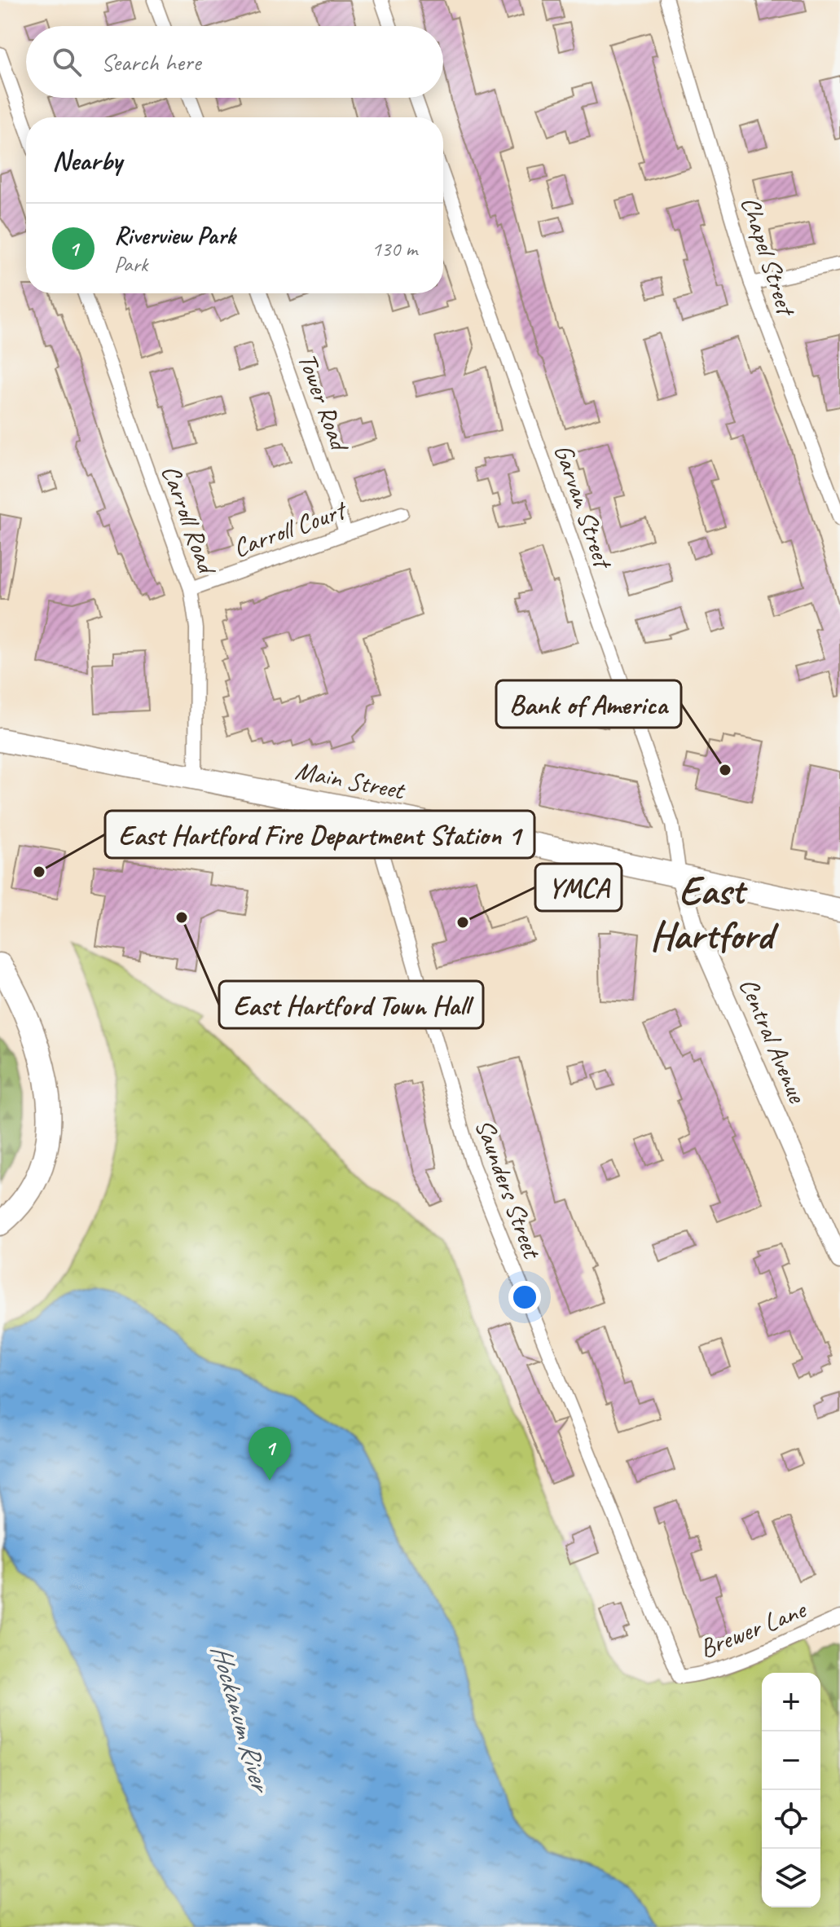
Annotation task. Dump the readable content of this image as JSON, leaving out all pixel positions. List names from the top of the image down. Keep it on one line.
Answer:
{"streets":{"highway":["Main Street"],"street":["Chapel Street","Tower Road","Garvan Street","Carroll Road","Carroll Court","Central Avenue","Saunders Street","Brewer Lane"]},"crossings":[["Tower Road","Carroll Court"],["Garvan Street","Main Street"],["Garvan Street","Central Avenue"],["Carroll Road","Carroll Court"],["Carroll Road","Main Street"],["Main Street","Central Avenue"],["Main Street","Saunders Street"],["Saunders Street","Brewer Lane"]],"districts":["East Hartford"],"water":["Hockanum River"],"places":["Bank of America","East Hartford Fire Department Station 1","East Hartford Town Hall","YMCA"],"page":{"search":"Search here","heading":"Nearby","list":[{"mark":"1","name":"Riverview Park","note":"Park","value":"130 m"}],"pins":"1","map_buttons":["+","−"]}}
